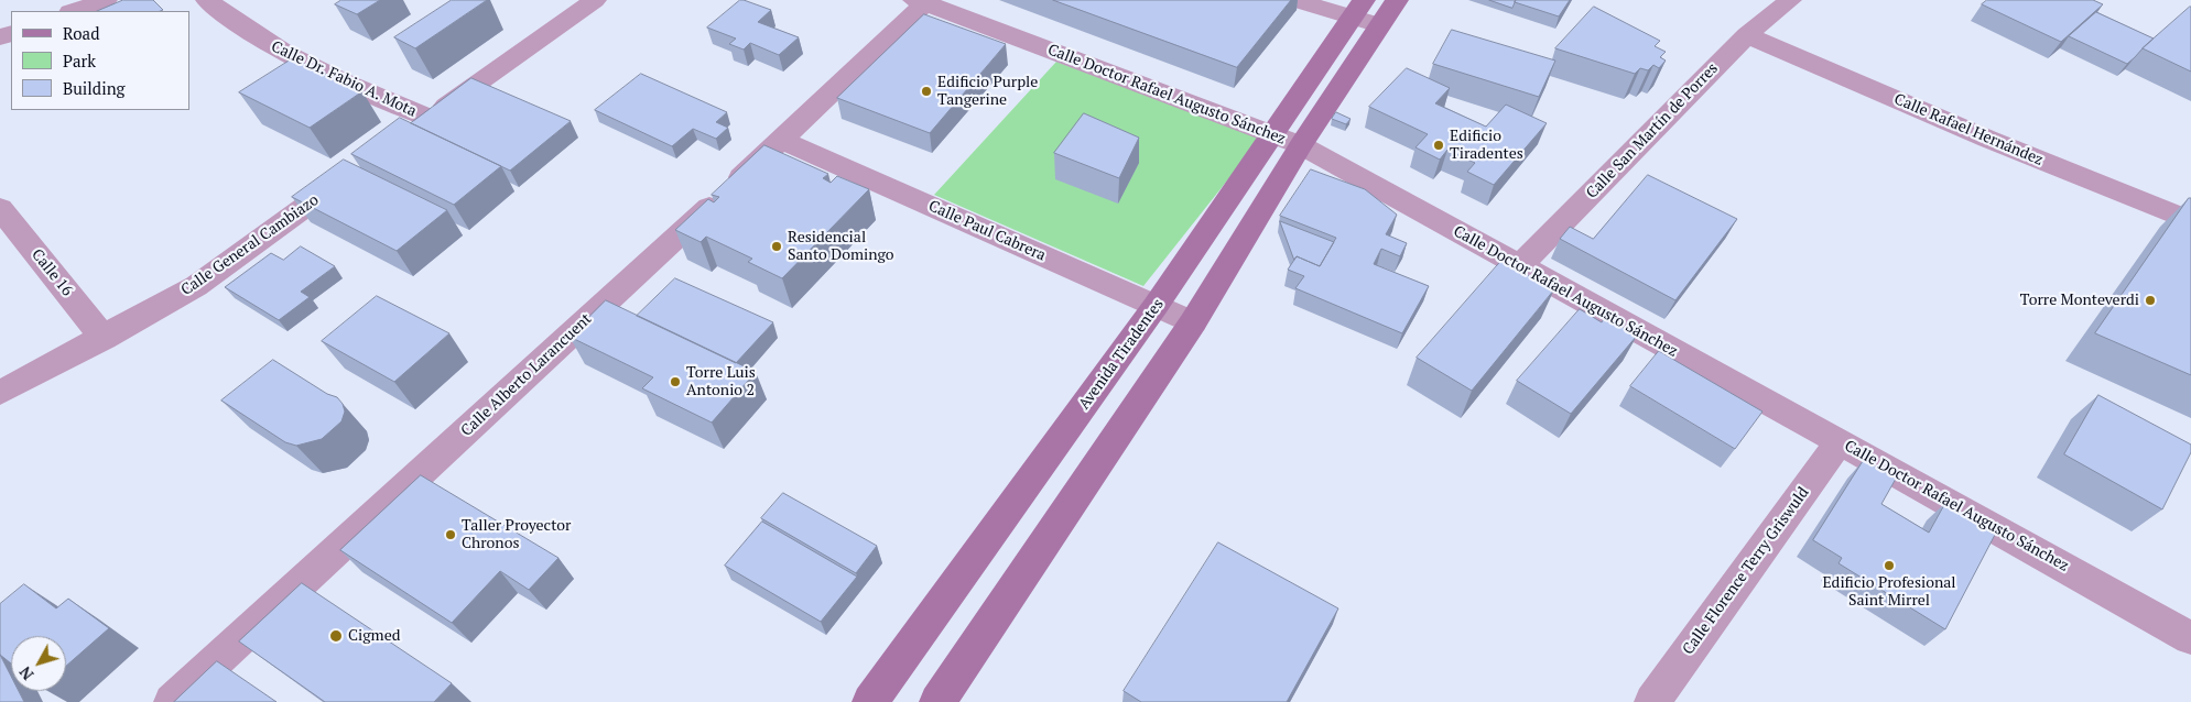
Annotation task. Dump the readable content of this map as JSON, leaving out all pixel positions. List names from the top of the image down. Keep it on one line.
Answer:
{"streets":{"main road":["Avenida Tiradentes"],"street":["Calle Dr. Fabio A. Mota","Calle Doctor Rafael Augusto Sánchez","Calle Rafael Hernández","Calle San Martín de Porres","Calle Paul Cabrera","Calle General Cambiazo","Calle 16","Calle Alberto Larancuent","Calle Florence Terry Griswuld"]},"crossings":[["Calle Doctor Rafael Augusto Sánchez","Calle San Martín de Porres"],["Calle Doctor Rafael Augusto Sánchez","Avenida Tiradentes"],["Calle Doctor Rafael Augusto Sánchez","Calle Alberto Larancuent"],["Calle Doctor Rafael Augusto Sánchez","Calle Florence Terry Griswuld"],["Calle Rafael Hernández","Calle San Martín de Porres"],["Calle Paul Cabrera","Avenida Tiradentes"],["Calle Paul Cabrera","Calle Alberto Larancuent"],["Calle General Cambiazo","Calle 16"]],"places":["Edificio Purple Tangerine","Edificio Tiradentes","Residencial Santo Domingo","Torre Monteverdi","Torre Luis Antonio 2","Taller Proyector Chronos","Edificio Profesional Saint Mirrel","Cigmed"],"legend":["Road","Park","Building"],"north":"bottom left"}
